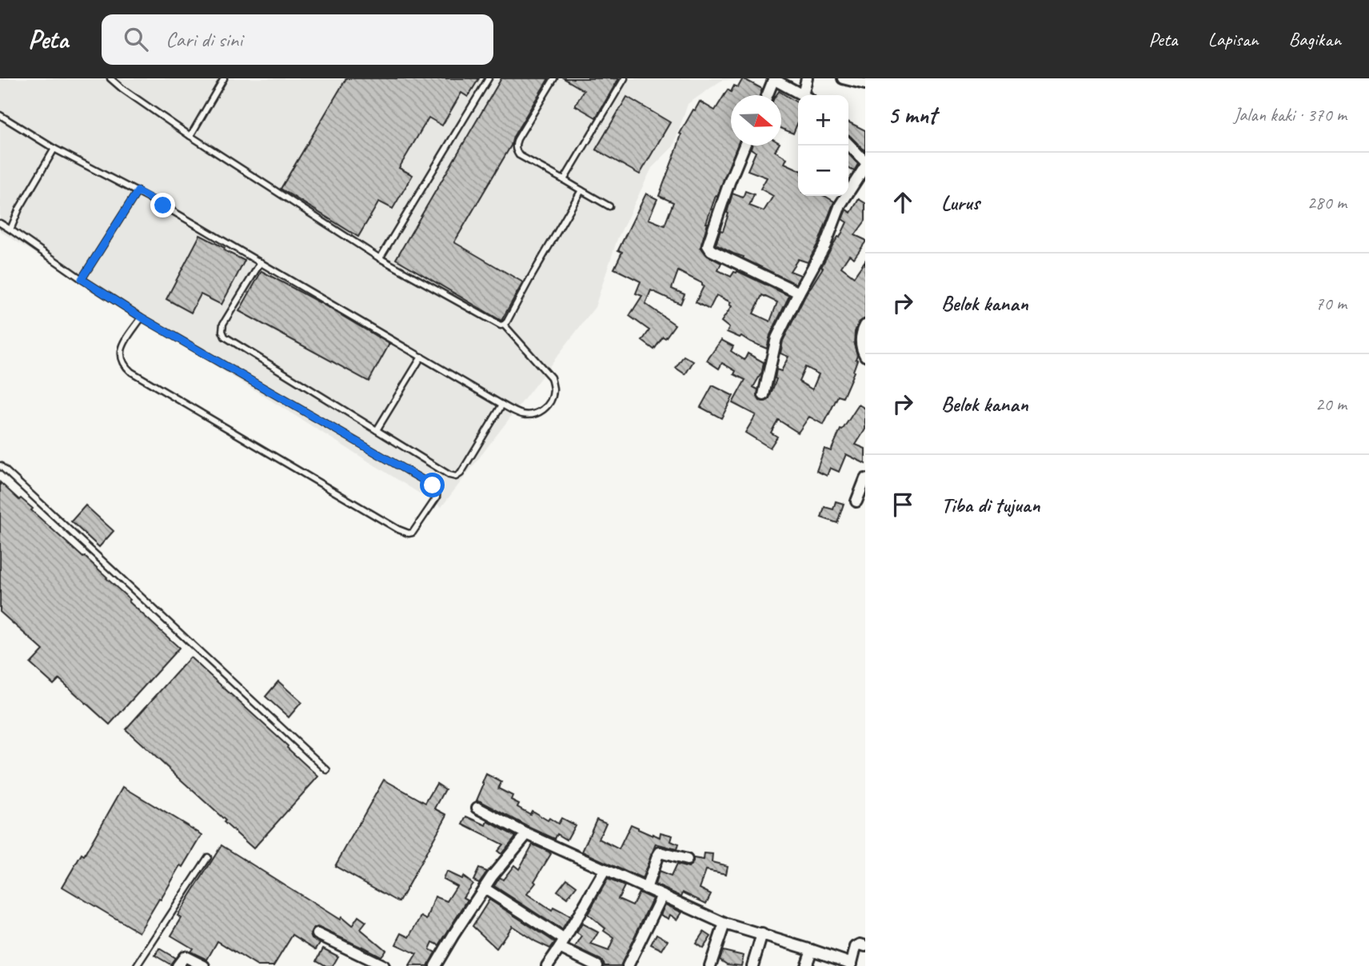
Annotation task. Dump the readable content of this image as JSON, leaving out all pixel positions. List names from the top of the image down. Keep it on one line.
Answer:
{"north":"right","page":{"header":"Peta","search":"Cari di sini","nav":["Peta","Lapisan","Bagikan"],"heading":["5 mnt","Jalan kaki · 370 m"],"map_buttons":["+","−"],"list":[["Lurus","280 m"],["Belok kanan","70 m"],["Belok kanan","20 m"],"Tiba di tujuan"]}}
